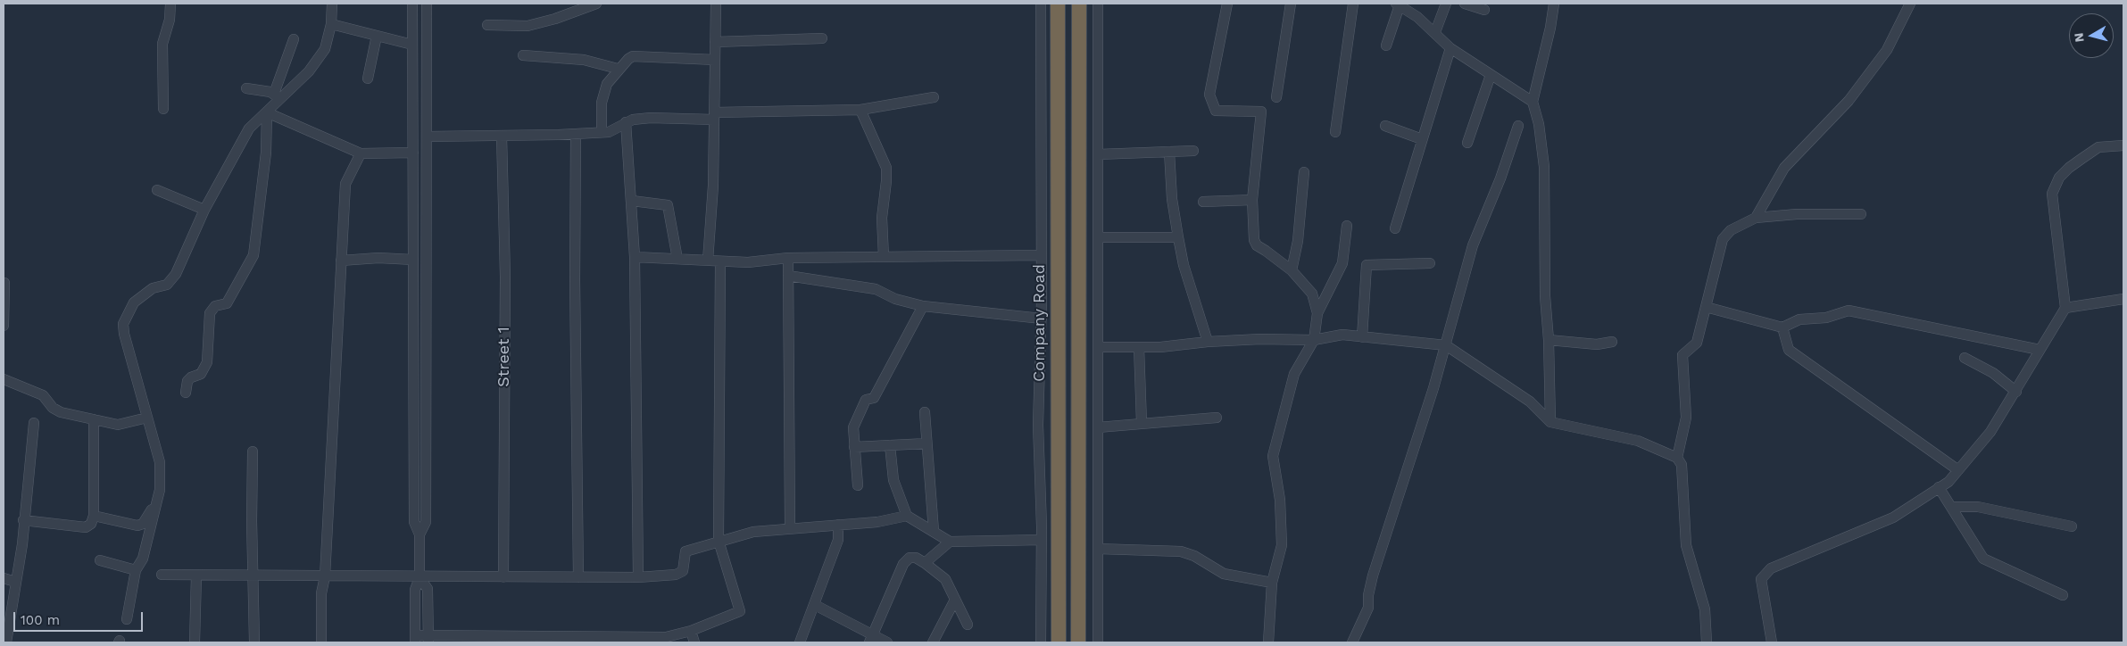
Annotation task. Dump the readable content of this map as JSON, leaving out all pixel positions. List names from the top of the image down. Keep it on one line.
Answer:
{"streets":{"highway":["Company Road"],"street":["Street 1"]},"scale_bar":"100 m","north":"left"}
